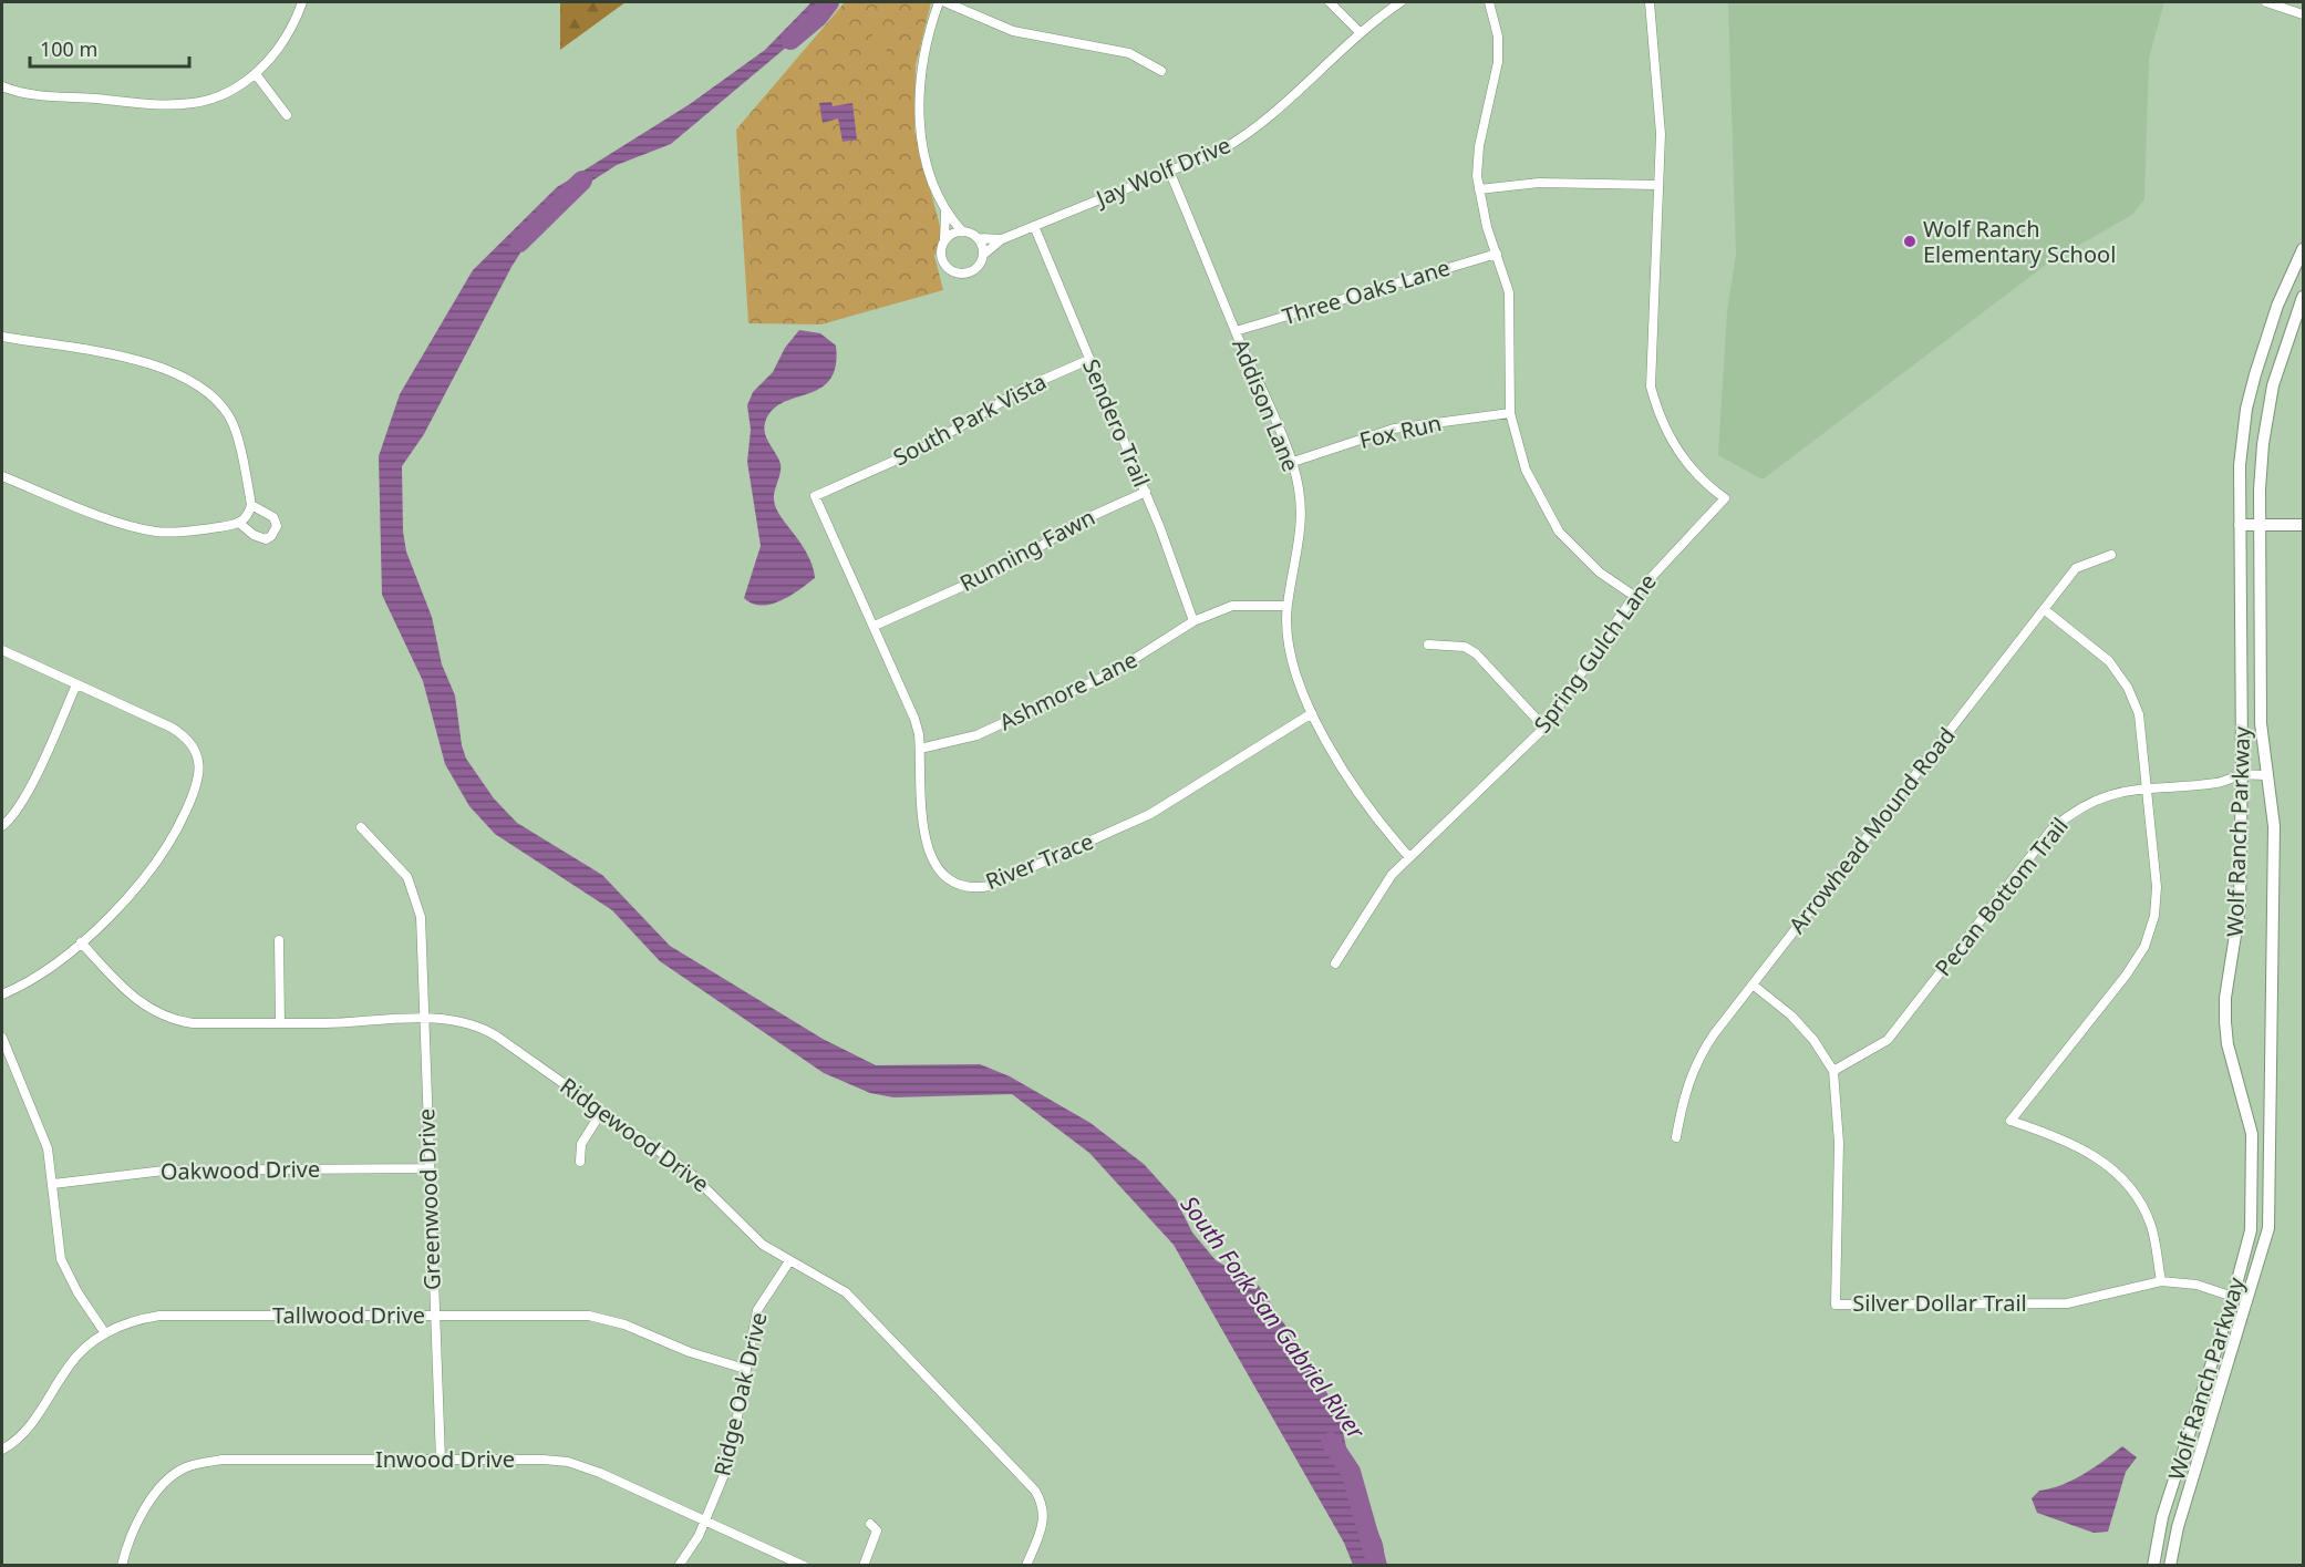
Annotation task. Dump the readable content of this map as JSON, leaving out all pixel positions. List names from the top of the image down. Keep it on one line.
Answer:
{"streets":{"street":["Jay Wolf Drive","Three Oaks Lane","Addison Lane","South Park Vista","Sendero Trail","Fox Run","Running Fawn","Spring Gulch Lane","Ashmore Lane","Arrowhead Mound Road","Wolf Ranch Parkway","River Trace","Pecan Bottom Trail","Ridgewood Drive","Oakwood Drive","Greenwood Drive","Silver Dollar Trail","Tallwood Drive","Ridge Oak Drive","Inwood Drive"]},"crossings":[["Jay Wolf Drive","Addison Lane"],["Jay Wolf Drive","Sendero Trail"],["Three Oaks Lane","Addison Lane"],["Addison Lane","Fox Run"],["Addison Lane","Spring Gulch Lane"],["Addison Lane","Ashmore Lane"],["Addison Lane","River Trace"],["South Park Vista","Sendero Trail"],["South Park Vista","River Trace"],["Sendero Trail","Running Fawn"],["Sendero Trail","Ashmore Lane"],["Running Fawn","River Trace"],["Ashmore Lane","River Trace"],["Arrowhead Mound Road","Silver Dollar Trail"],["Wolf Ranch Parkway","Pecan Bottom Trail"],["Wolf Ranch Parkway","Silver Dollar Trail"],["Pecan Bottom Trail","Silver Dollar Trail"],["Ridgewood Drive","Greenwood Drive"],["Ridgewood Drive","Ridge Oak Drive"],["Oakwood Drive","Greenwood Drive"],["Greenwood Drive","Tallwood Drive"],["Greenwood Drive","Inwood Drive"],["Tallwood Drive","Ridge Oak Drive"],["Ridge Oak Drive","Inwood Drive"]],"water":["South Fork San Gabriel River"],"places":["Wolf Ranch Elementary School"],"scale_bar":"100 m"}
